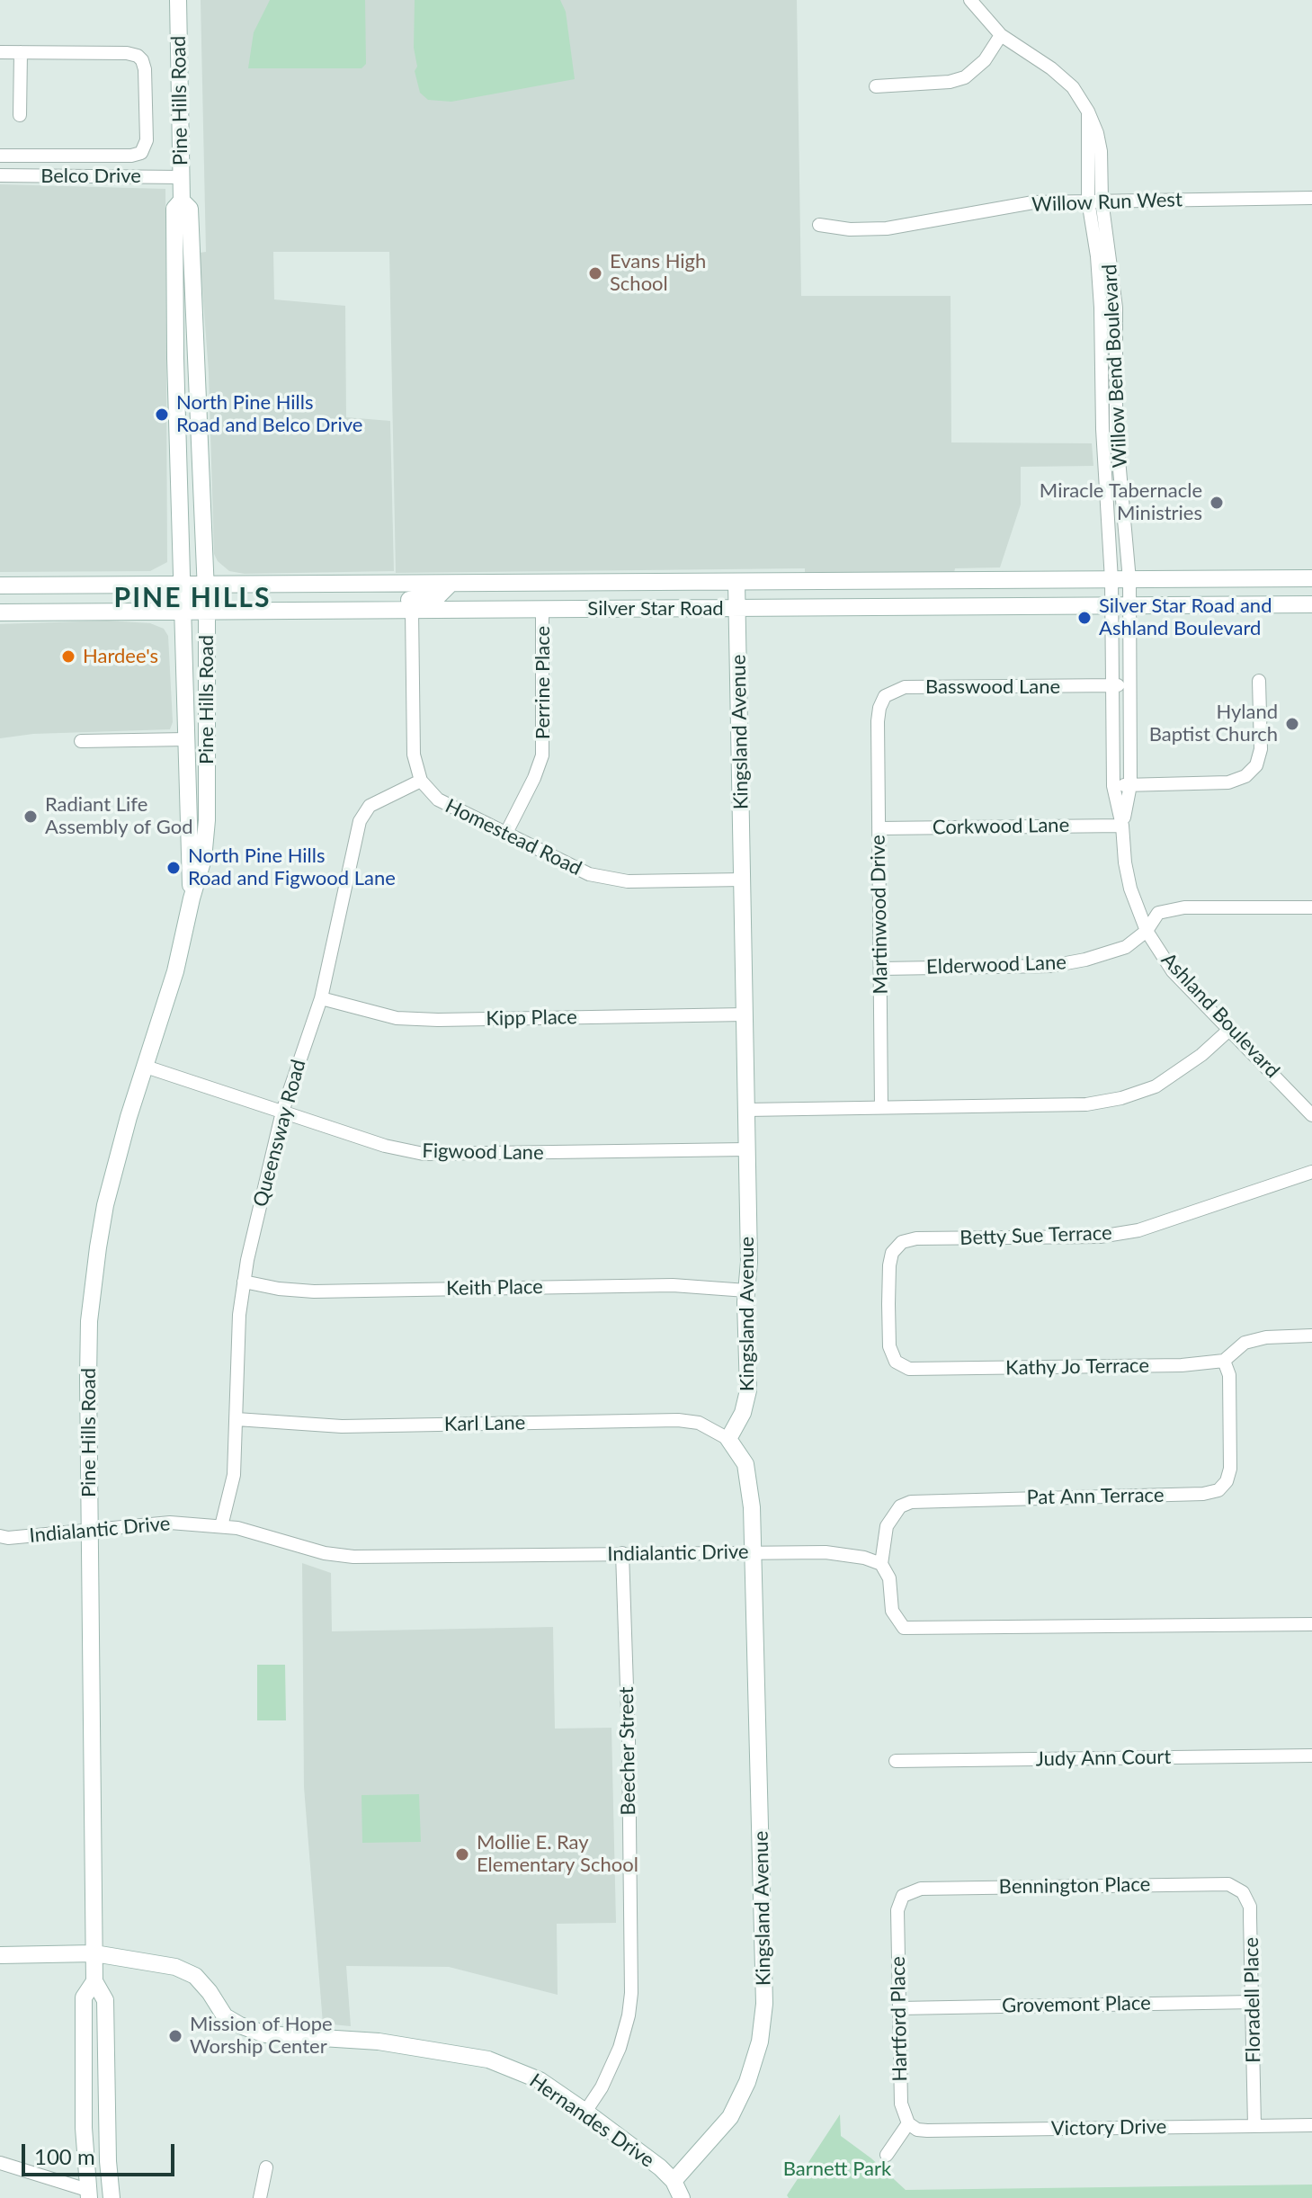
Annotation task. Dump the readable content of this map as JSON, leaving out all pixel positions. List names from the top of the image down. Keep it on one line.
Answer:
{"streets":{"main road":["Pine Hills Road","Silver Star Road","Kingsland Avenue","Hernandes Drive"],"street":["Belco Drive","Willow Run West","Willow Bend Boulevard","Perrine Place","Basswood Lane","Corkwood Lane","Homestead Road","Martinwood Drive","Elderwood Lane","Ashland Boulevard","Kipp Place","Queensway Road","Figwood Lane","Betty Sue Terrace","Keith Place","Kathy Jo Terrace","Karl Lane","Pat Ann Terrace","Indialantic Drive","Beecher Street","Judy Ann Court","Bennington Place","Floradell Place","Grovemont Place","Hartford Place","Victory Drive"]},"crossings":[["Pine Hills Road","Belco Drive"],["Pine Hills Road","Silver Star Road"],["Pine Hills Road","Figwood Lane"],["Pine Hills Road","Indialantic Drive"],["Pine Hills Road","Hernandes Drive"],["Willow Run West","Willow Bend Boulevard"],["Willow Bend Boulevard","Silver Star Road"],["Willow Bend Boulevard","Ashland Boulevard"],["Silver Star Road","Perrine Place"],["Silver Star Road","Kingsland Avenue"],["Silver Star Road","Ashland Boulevard"],["Perrine Place","Homestead Road"],["Basswood Lane","Martinwood Drive"],["Basswood Lane","Ashland Boulevard"],["Kingsland Avenue","Homestead Road"],["Kingsland Avenue","Kipp Place"],["Kingsland Avenue","Figwood Lane"],["Kingsland Avenue","Keith Place"],["Kingsland Avenue","Karl Lane"],["Kingsland Avenue","Indialantic Drive"],["Kingsland Avenue","Hernandes Drive"],["Corkwood Lane","Martinwood Drive"],["Corkwood Lane","Ashland Boulevard"],["Homestead Road","Queensway Road"],["Martinwood Drive","Elderwood Lane"],["Elderwood Lane","Ashland Boulevard"],["Kipp Place","Queensway Road"],["Queensway Road","Figwood Lane"],["Queensway Road","Keith Place"],["Queensway Road","Karl Lane"],["Queensway Road","Indialantic Drive"],["Betty Sue Terrace","Kathy Jo Terrace"],["Kathy Jo Terrace","Pat Ann Terrace"],["Pat Ann Terrace","Indialantic Drive"],["Indialantic Drive","Beecher Street"],["Beecher Street","Hernandes Drive"],["Bennington Place","Floradell Place"],["Bennington Place","Hartford Place"],["Floradell Place","Grovemont Place"],["Floradell Place","Victory Drive"],["Grovemont Place","Hartford Place"],["Hartford Place","Victory Drive"]],"districts":["PINE HILLS"],"parks":["Barnett Park"],"places":["Evans High School","North Pine Hills Road and Belco Drive","Miracle Tabernacle Ministries","Silver Star Road and Ashland Boulevard","Hardee's","Hyland Baptist Church","Radiant Life Assembly of God","North Pine Hills Road and Figwood Lane","Mollie E. Ray Elementary School","Mission of Hope Worship Center"],"scale_bar":"100 m"}
